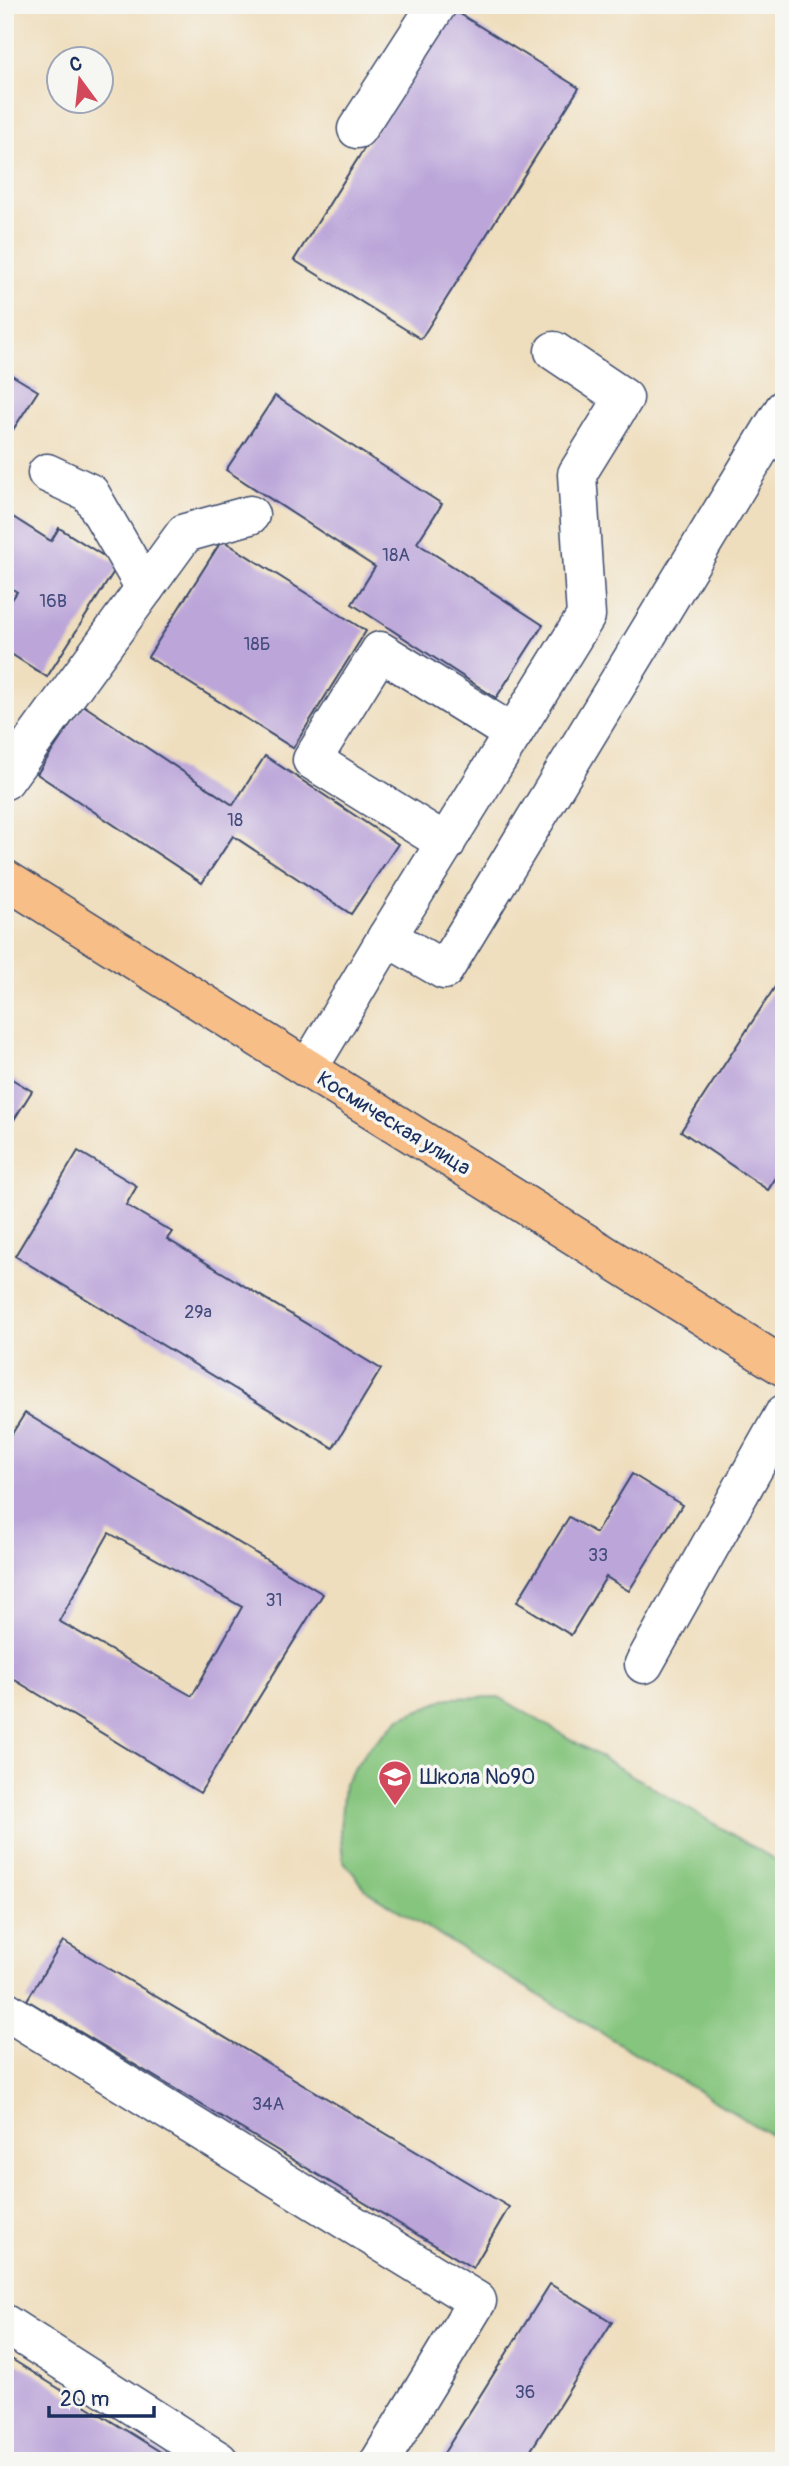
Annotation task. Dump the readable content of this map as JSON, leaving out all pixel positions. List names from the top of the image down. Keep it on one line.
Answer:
{"streets":{"main road":["Космическая улица"]},"places":{"school or university":["Школа №90"]},"house_numbers":["18А","16В","18Б","18","29а","33","31","34А","36"],"scale_bar":"20 m","north":"top"}
